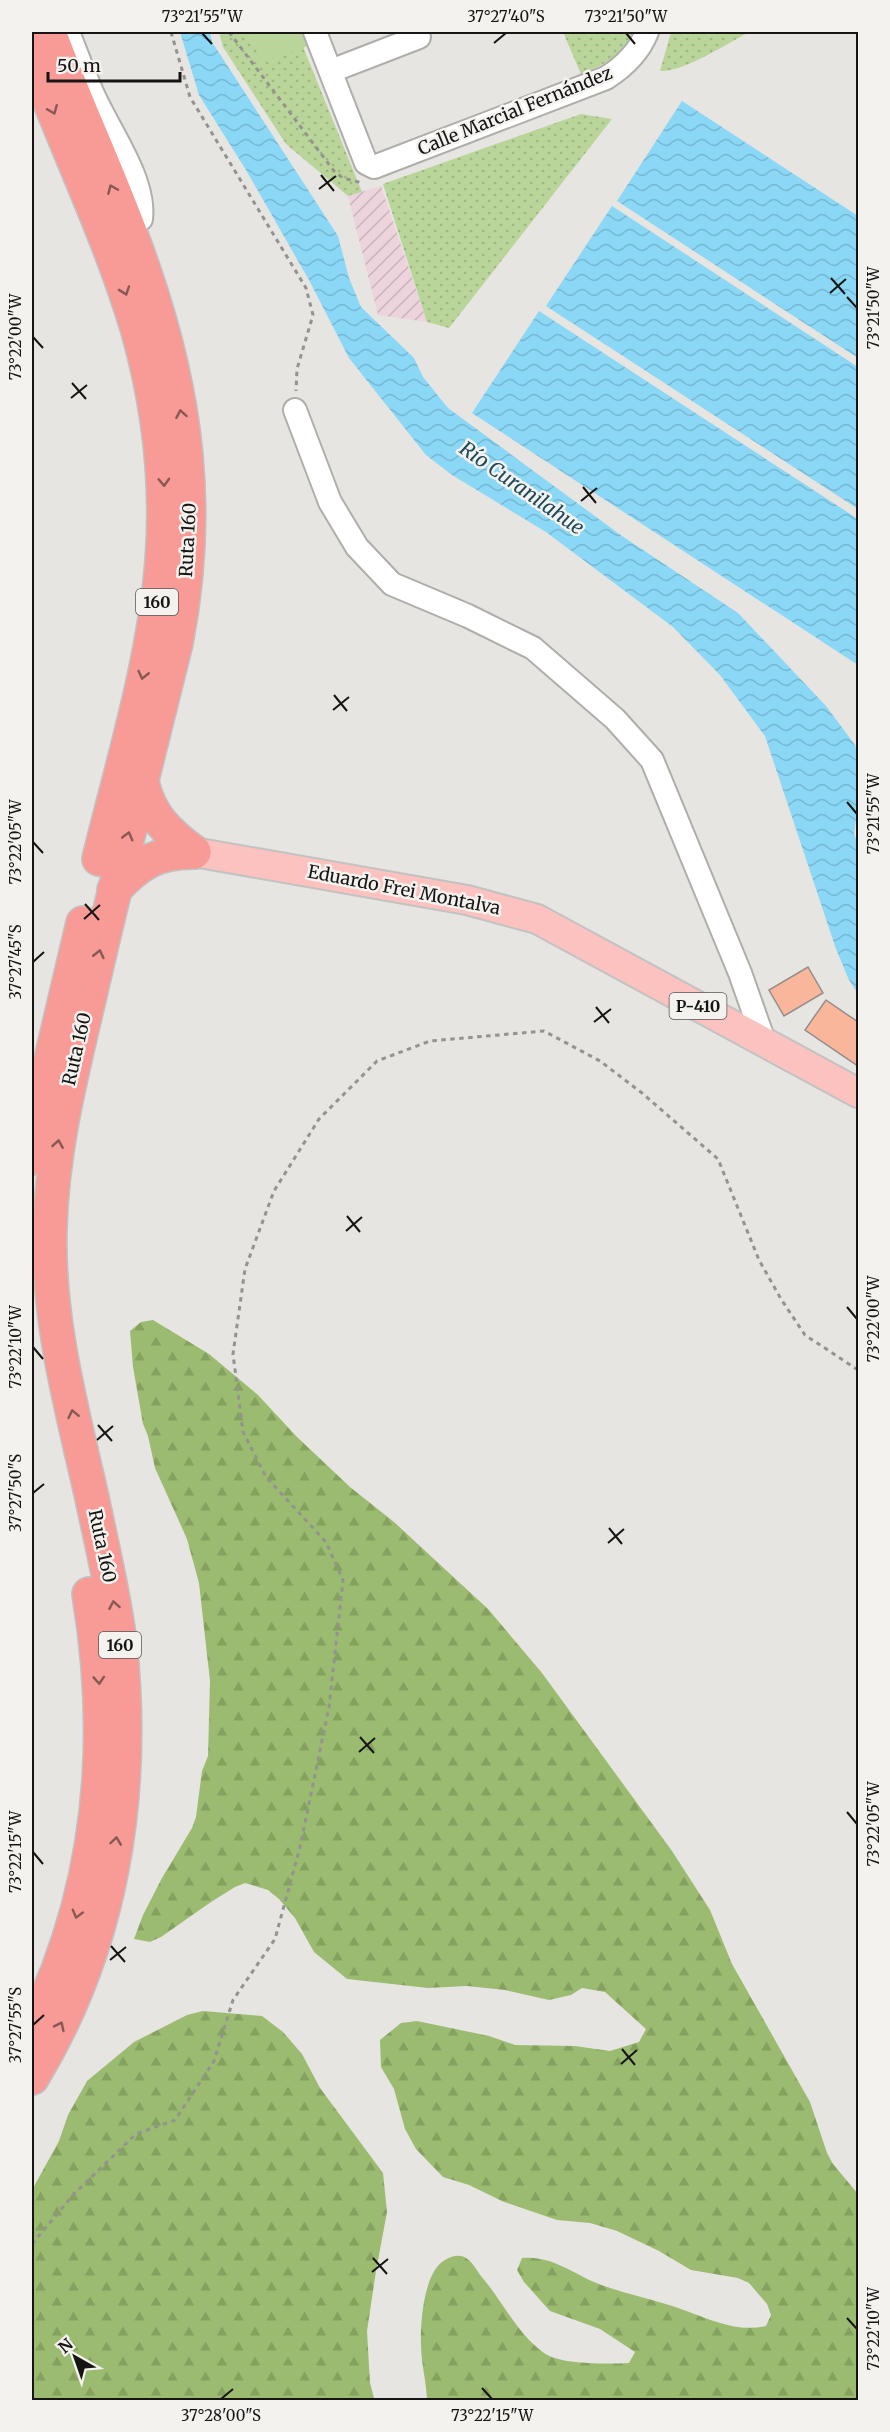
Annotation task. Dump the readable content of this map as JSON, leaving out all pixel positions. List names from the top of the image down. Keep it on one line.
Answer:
{"streets":{"highway":["Ruta 160","160"],"main road":["Eduardo Frei Montalva","P-410"],"street":["Calle Marcial Fernández"]},"water":["Río Curanilahue"],"scale_bar":"50 m","north":"top left","coordinates":["73°21'55\"W","37°27'40\"S","73°21'50\"W","73°22'00\"W","73°22'05\"W","37°27'45\"S","73°22'10\"W","37°27'50\"S","73°22'15\"W","37°27'55\"S","37°28'00\"S"]}
